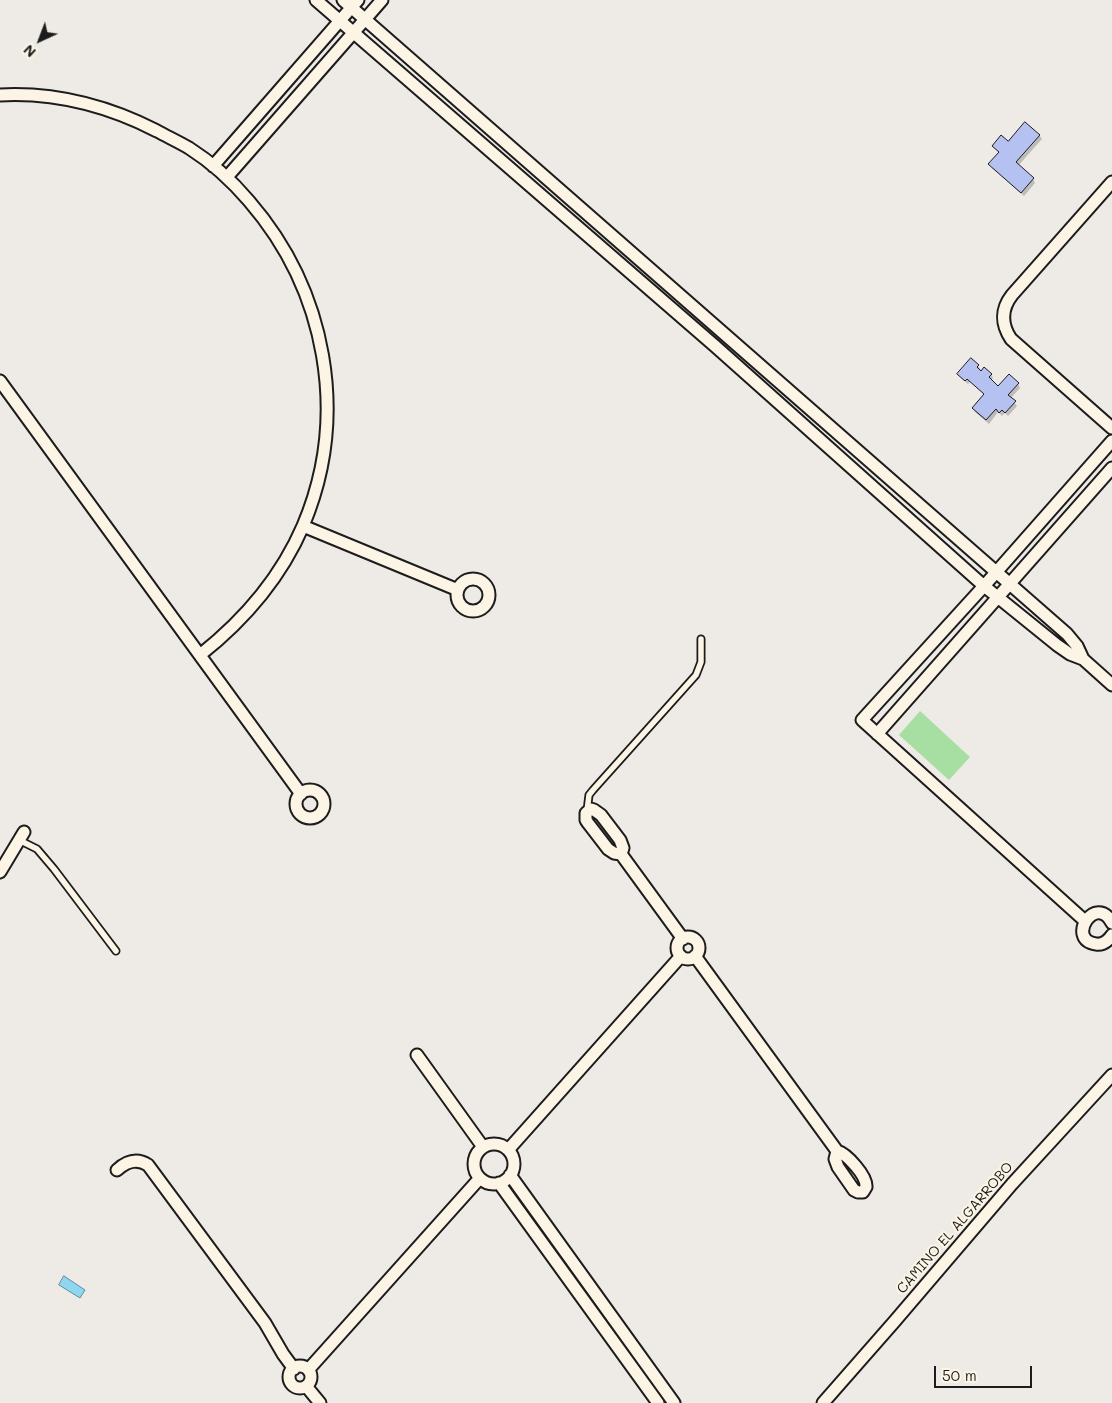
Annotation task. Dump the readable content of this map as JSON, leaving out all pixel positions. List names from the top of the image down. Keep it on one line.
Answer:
{"streets":{"street":["CAMINO EL ALGARROBO"]},"scale_bar":"50 m","north":"bottom left"}
